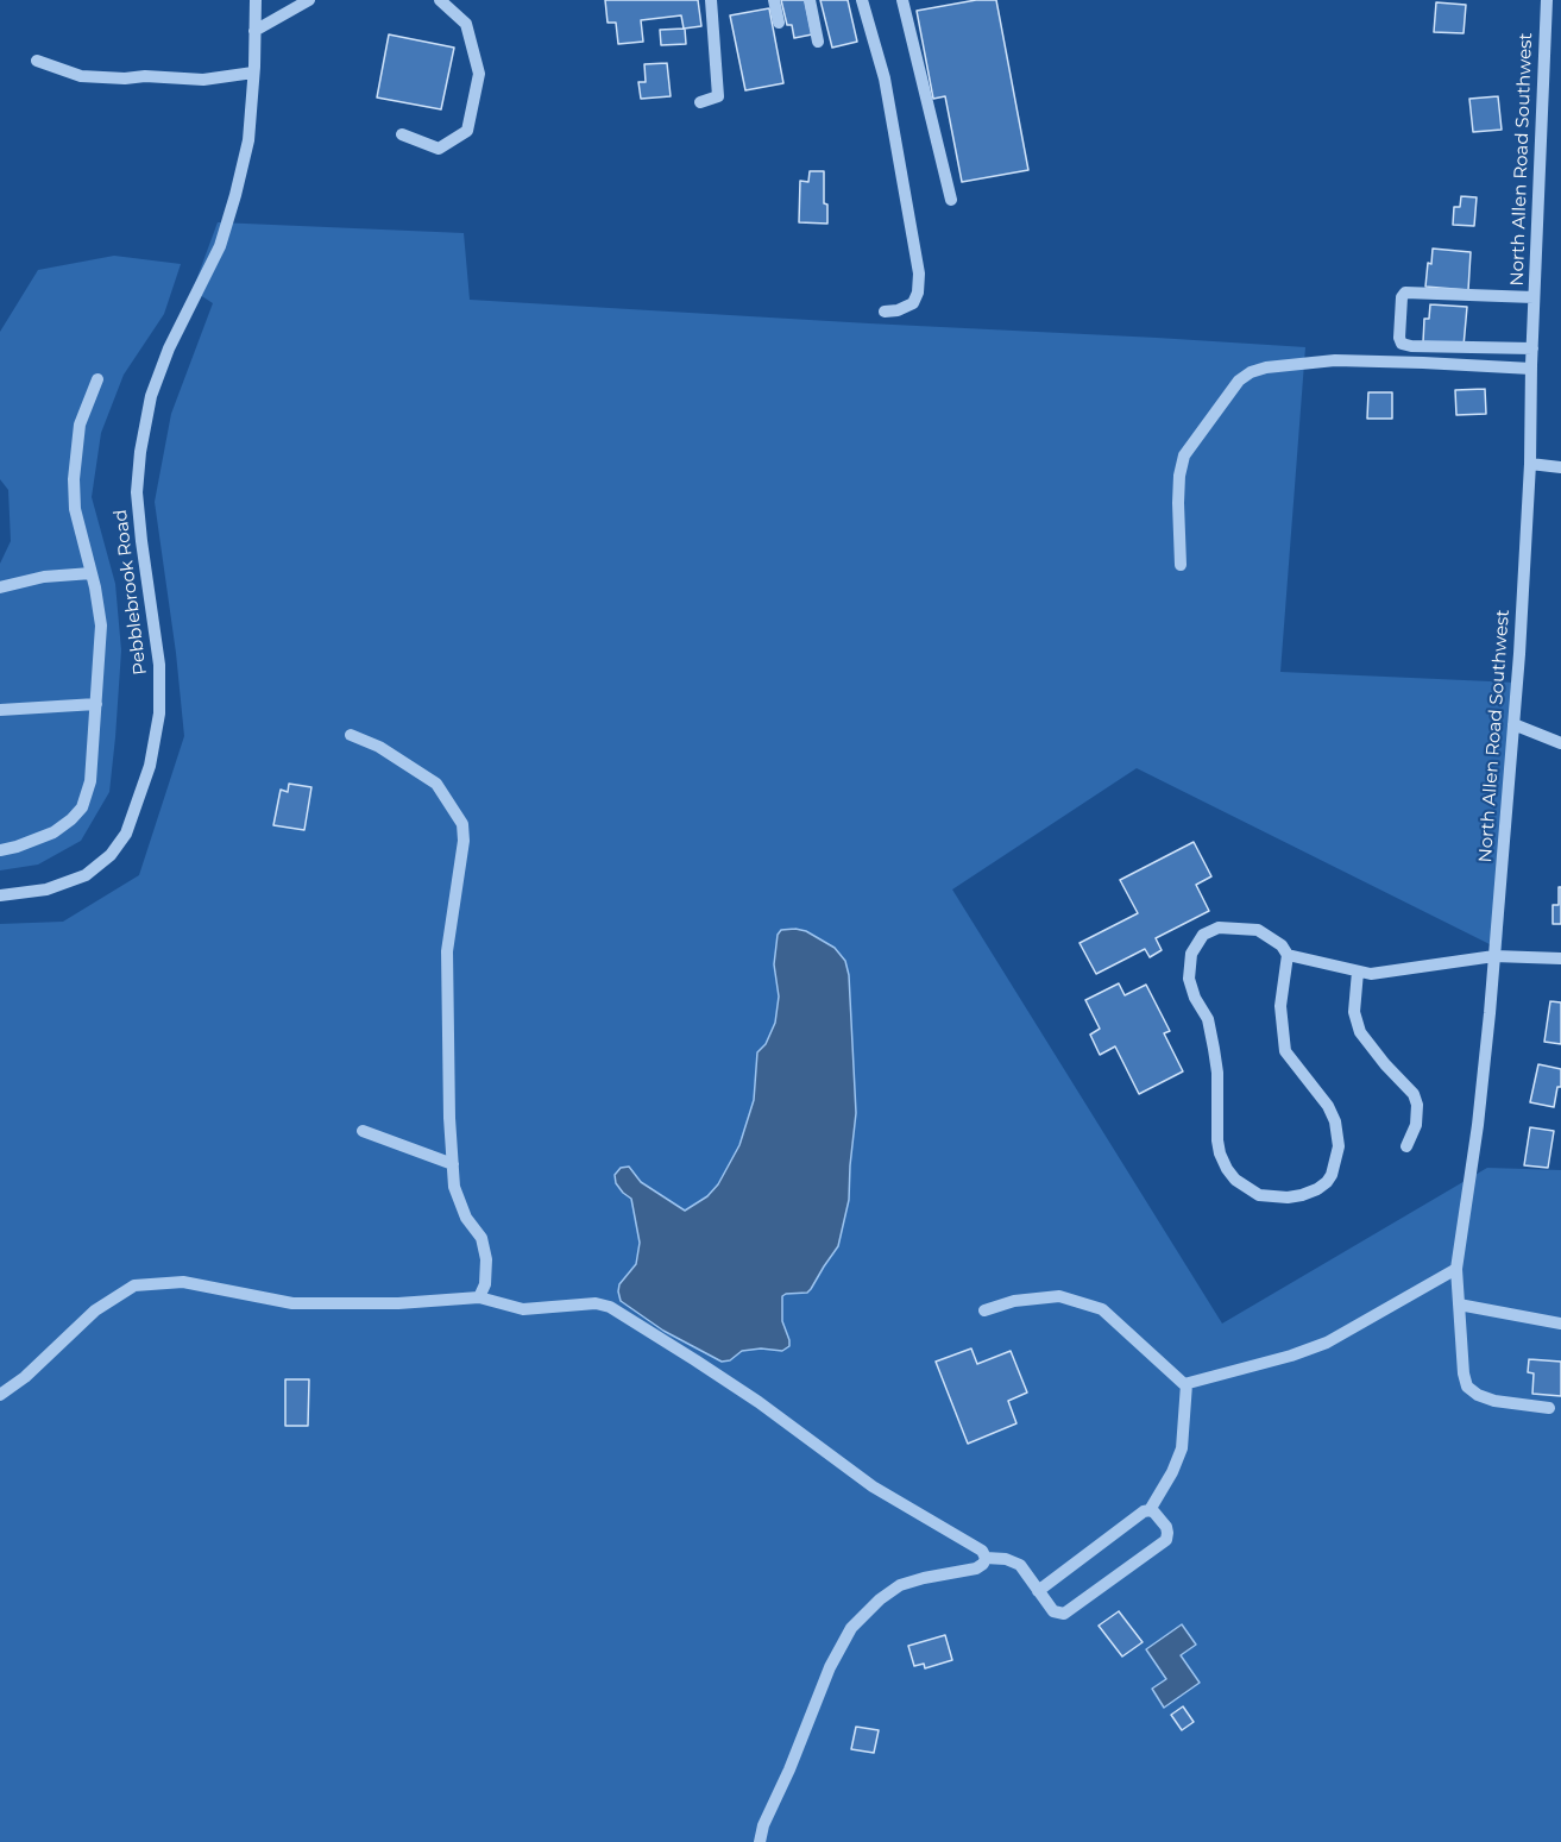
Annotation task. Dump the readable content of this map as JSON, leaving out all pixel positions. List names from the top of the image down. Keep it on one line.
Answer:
{"streets":{"street":["North Allen Road Southwest","Pebblebrook Road"]}}
